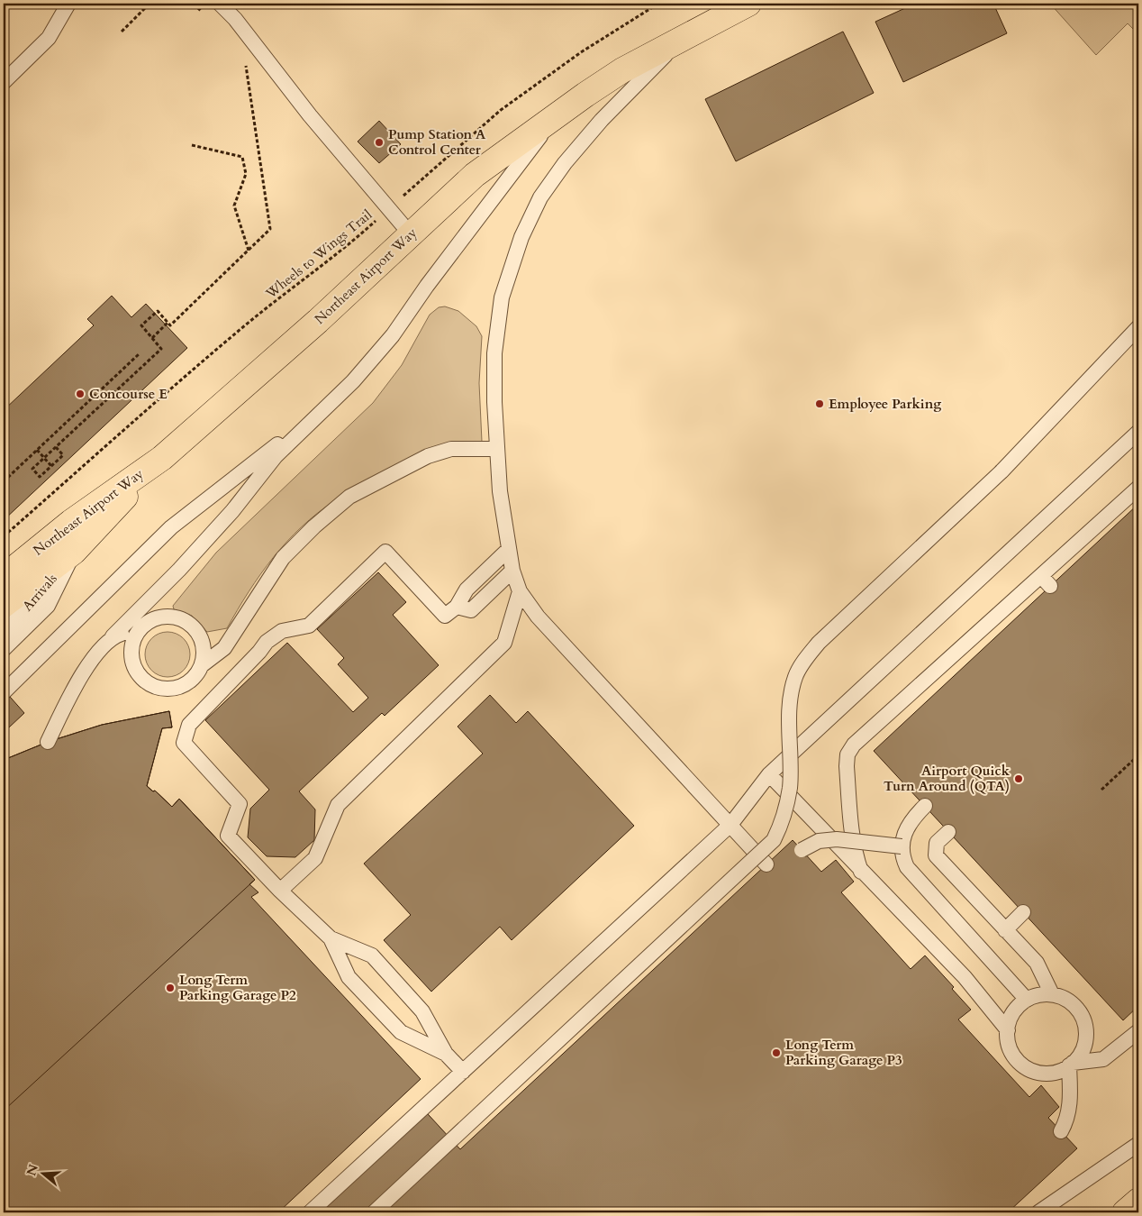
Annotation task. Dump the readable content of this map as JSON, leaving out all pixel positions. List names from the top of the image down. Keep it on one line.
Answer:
{"streets":{"main road":["Northeast Airport Way","Arrivals"],"path":["Wheels to Wings Trail"]},"crossings":[["Northeast Airport Way","Arrivals"]],"places":["Pump Station A Control Center","Concourse E","Employee Parking","Airport Quick Turn Around (QTA)","Long Term Parking Garage P2","Long Term Parking Garage P3"],"north":"left"}
